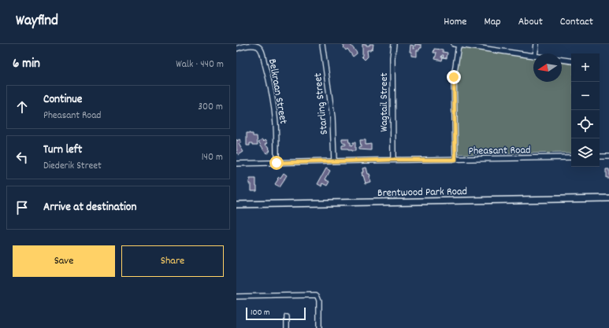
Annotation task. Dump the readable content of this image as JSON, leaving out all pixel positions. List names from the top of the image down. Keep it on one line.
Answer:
{"streets":{"street":["Belkraan Street","Wagtail Street","Starling Street","Pheasant Road","Brentwood Park Road"]},"crossings":[["Belkraan Street","Pheasant Road"],["Wagtail Street","Pheasant Road"],["Starling Street","Pheasant Road"]],"scale_bar":"100 m","north":"left","page":{"header":"Wayfind","nav":["Home","Map","About","Contact"],"heading":["6 min","Walk · 440 m"],"map_buttons":["+","−"],"list":[["Continue","Pheasant Road","300 m"],["Turn left","Diederik Street","140 m"],"Arrive at destination"],"buttons":["Save","Share"],"scale":"100 m"}}
